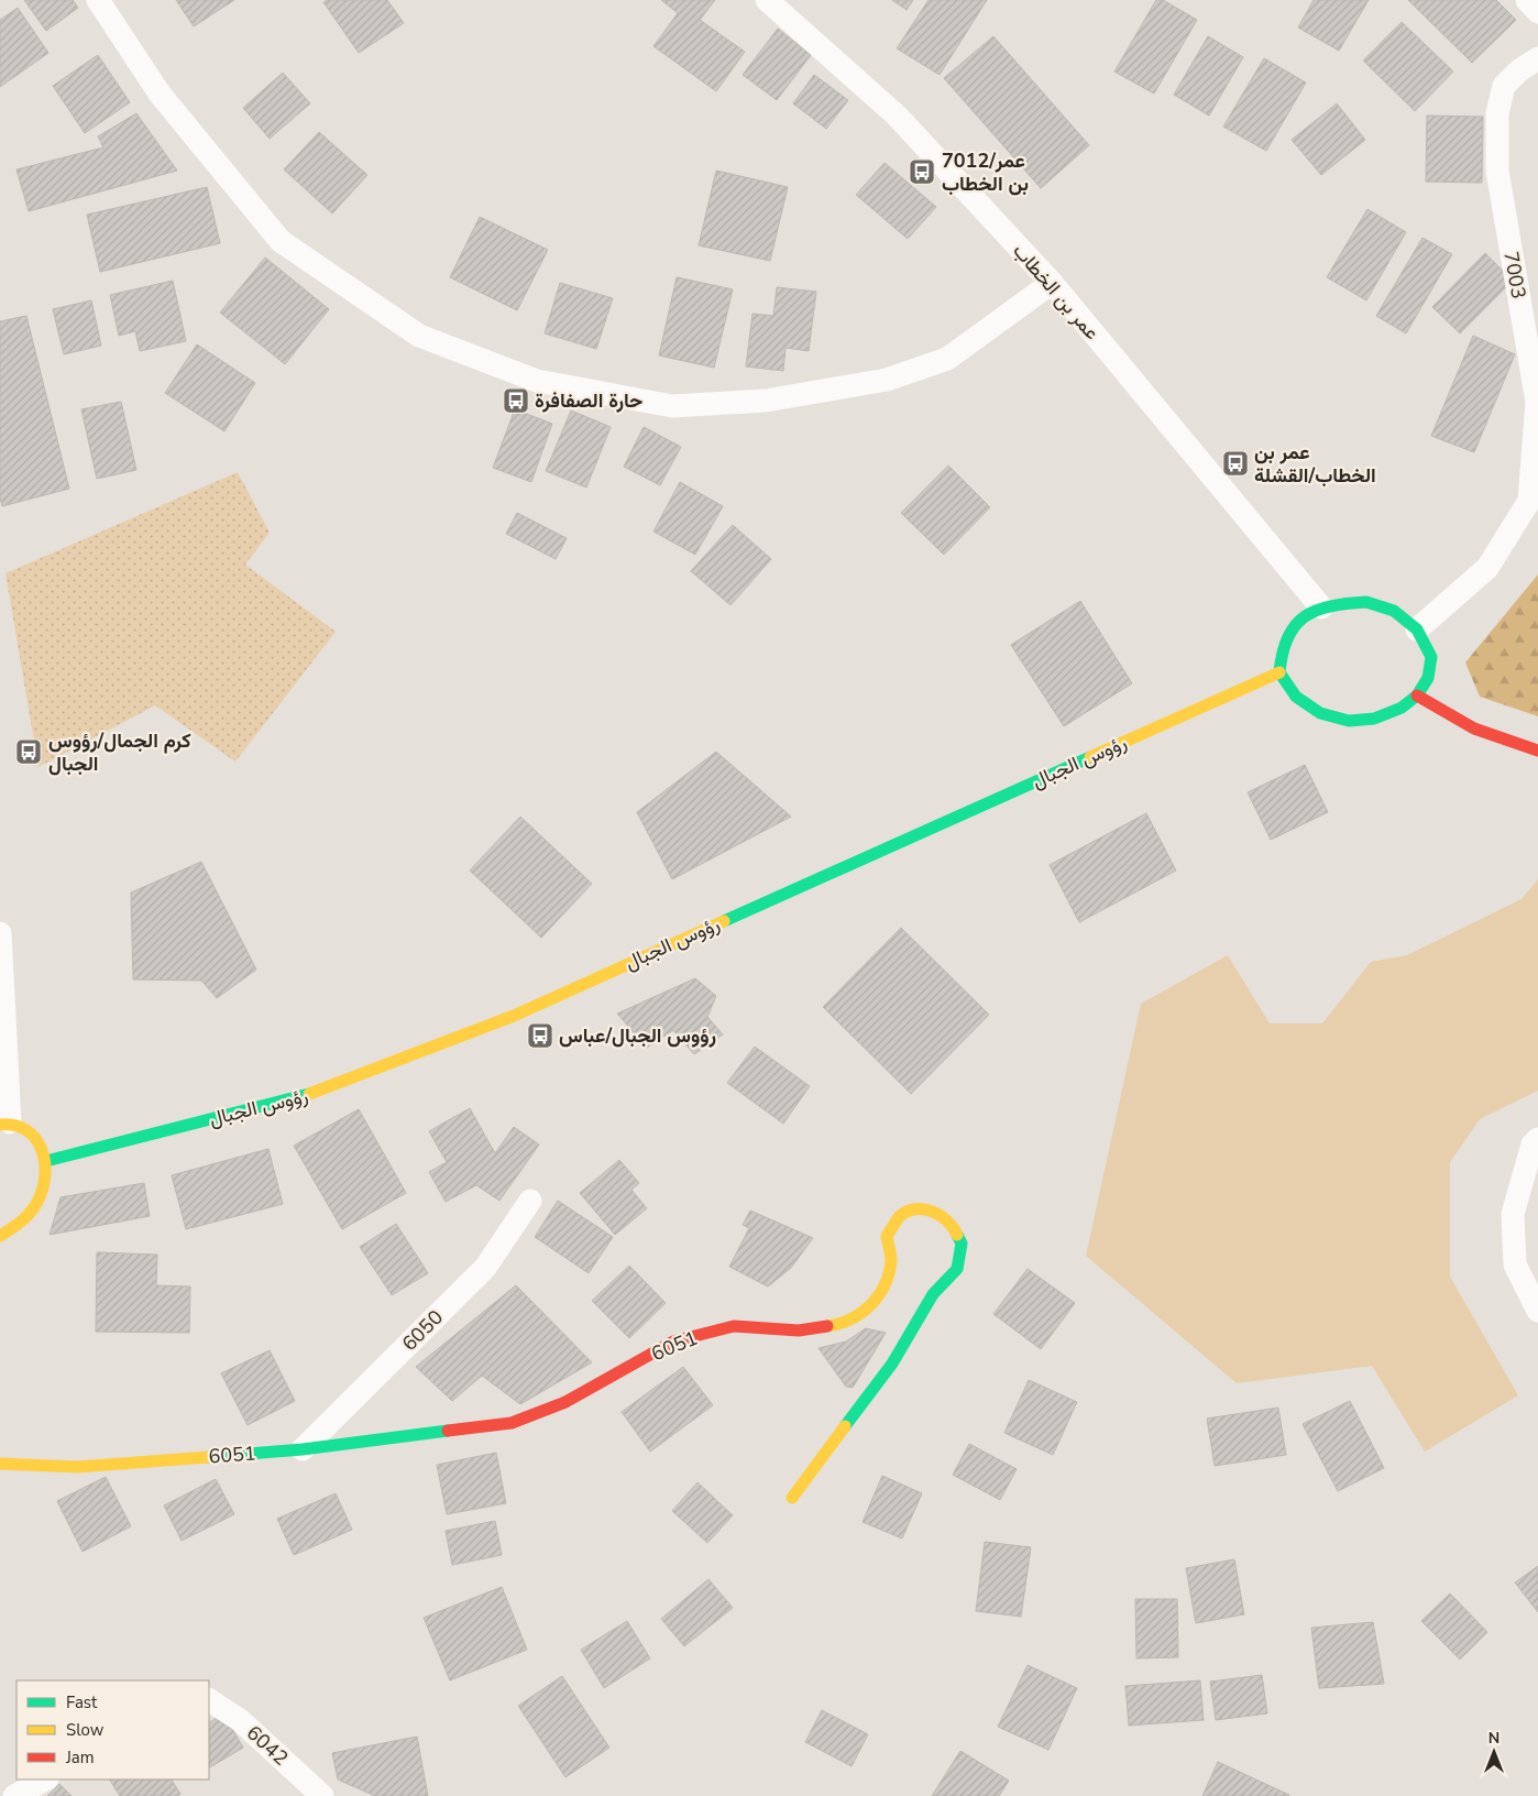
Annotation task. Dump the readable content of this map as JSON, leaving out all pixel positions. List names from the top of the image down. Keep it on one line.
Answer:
{"streets":{"street":["7003","عمر بن الخطاب","رؤوس الجبال","6050","6051","6042"]},"crossings":[["7003","عمر بن الخطاب"],["7003","رؤوس الجبال"],["عمر بن الخطاب","رؤوس الجبال"],["6050","6051"]],"places":{"bus stop":["7012/عمر بن الخطاب","حارة الصفافرة","عمر بن الخطاب/القشلة","كرم الجمال/رؤوس الجبال","رؤوس الجبال/عباس"]},"legend":["Fast","Slow","Jam"],"north":"top"}
